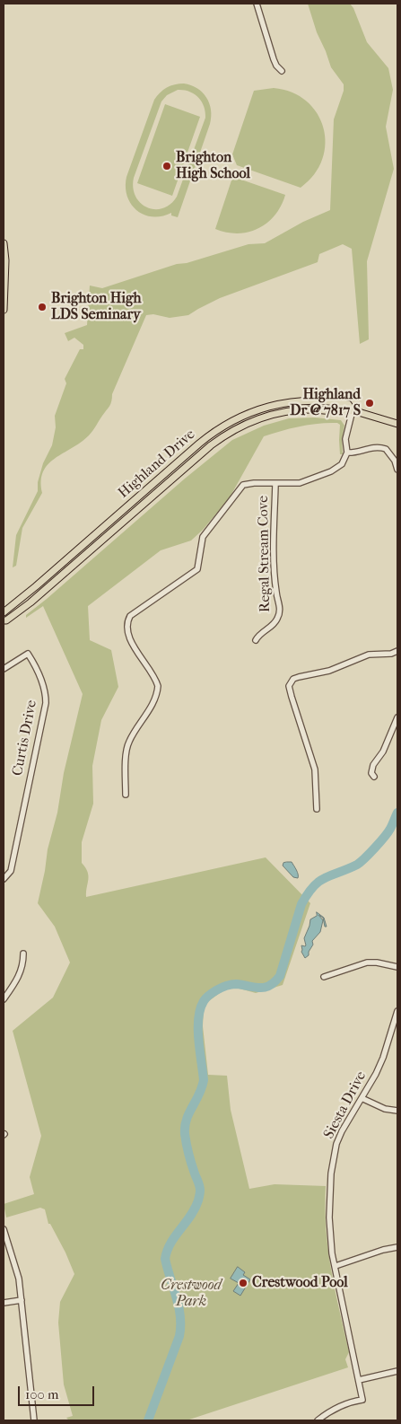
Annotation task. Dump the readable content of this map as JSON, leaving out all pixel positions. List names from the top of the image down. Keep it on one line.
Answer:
{"streets":{"main road":["Highland Drive"],"street":["Regal Stream Cove","Curtis Drive","Siesta Drive"]},"parks":["Crestwood Park"],"places":["Brighton High School","Brighton High LDS Seminary","Highland Dr @ 7817 S","Crestwood Pool"],"scale_bar":"100 m"}
